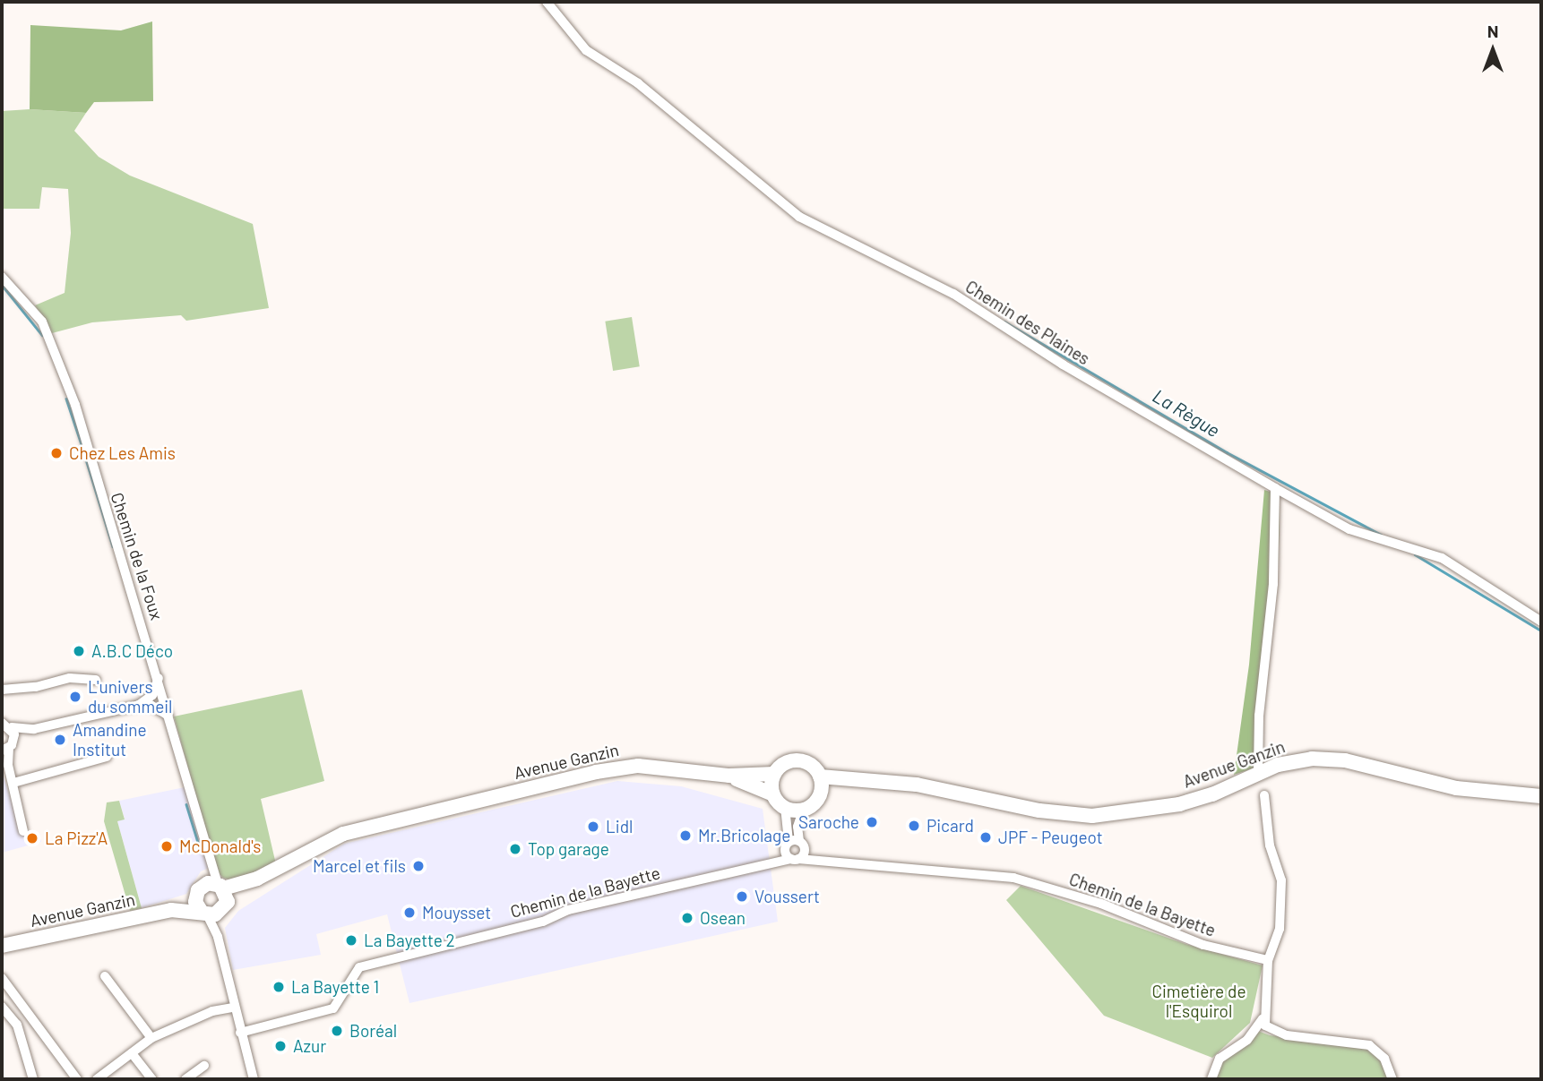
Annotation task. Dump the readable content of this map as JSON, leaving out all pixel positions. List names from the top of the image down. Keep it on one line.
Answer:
{"streets":{"main road":["Avenue Ganzin"],"street":["Chemin des Plaines","Chemin de la Foux","Chemin de la Bayette"]},"crossings":[["Chemin de la Foux","Avenue Ganzin"],["Chemin de la Foux","Chemin de la Bayette"]],"water":["La Règue"],"parks":["Cimetière de l'Esquirol"],"places":["Chez Les Amis","A.B.C Déco","L'univers du sommeil","Amandine Institut","Saroche","Picard","Lidl","Mr.Bricolage","JPF - Peugeot","La Pizz'A","McDonald's","Top garage","Marcel et fils","Voussert","Mouysset","Osean","La Bayette 2","La Bayette 1","Boréal","Azur"],"north":"top"}
